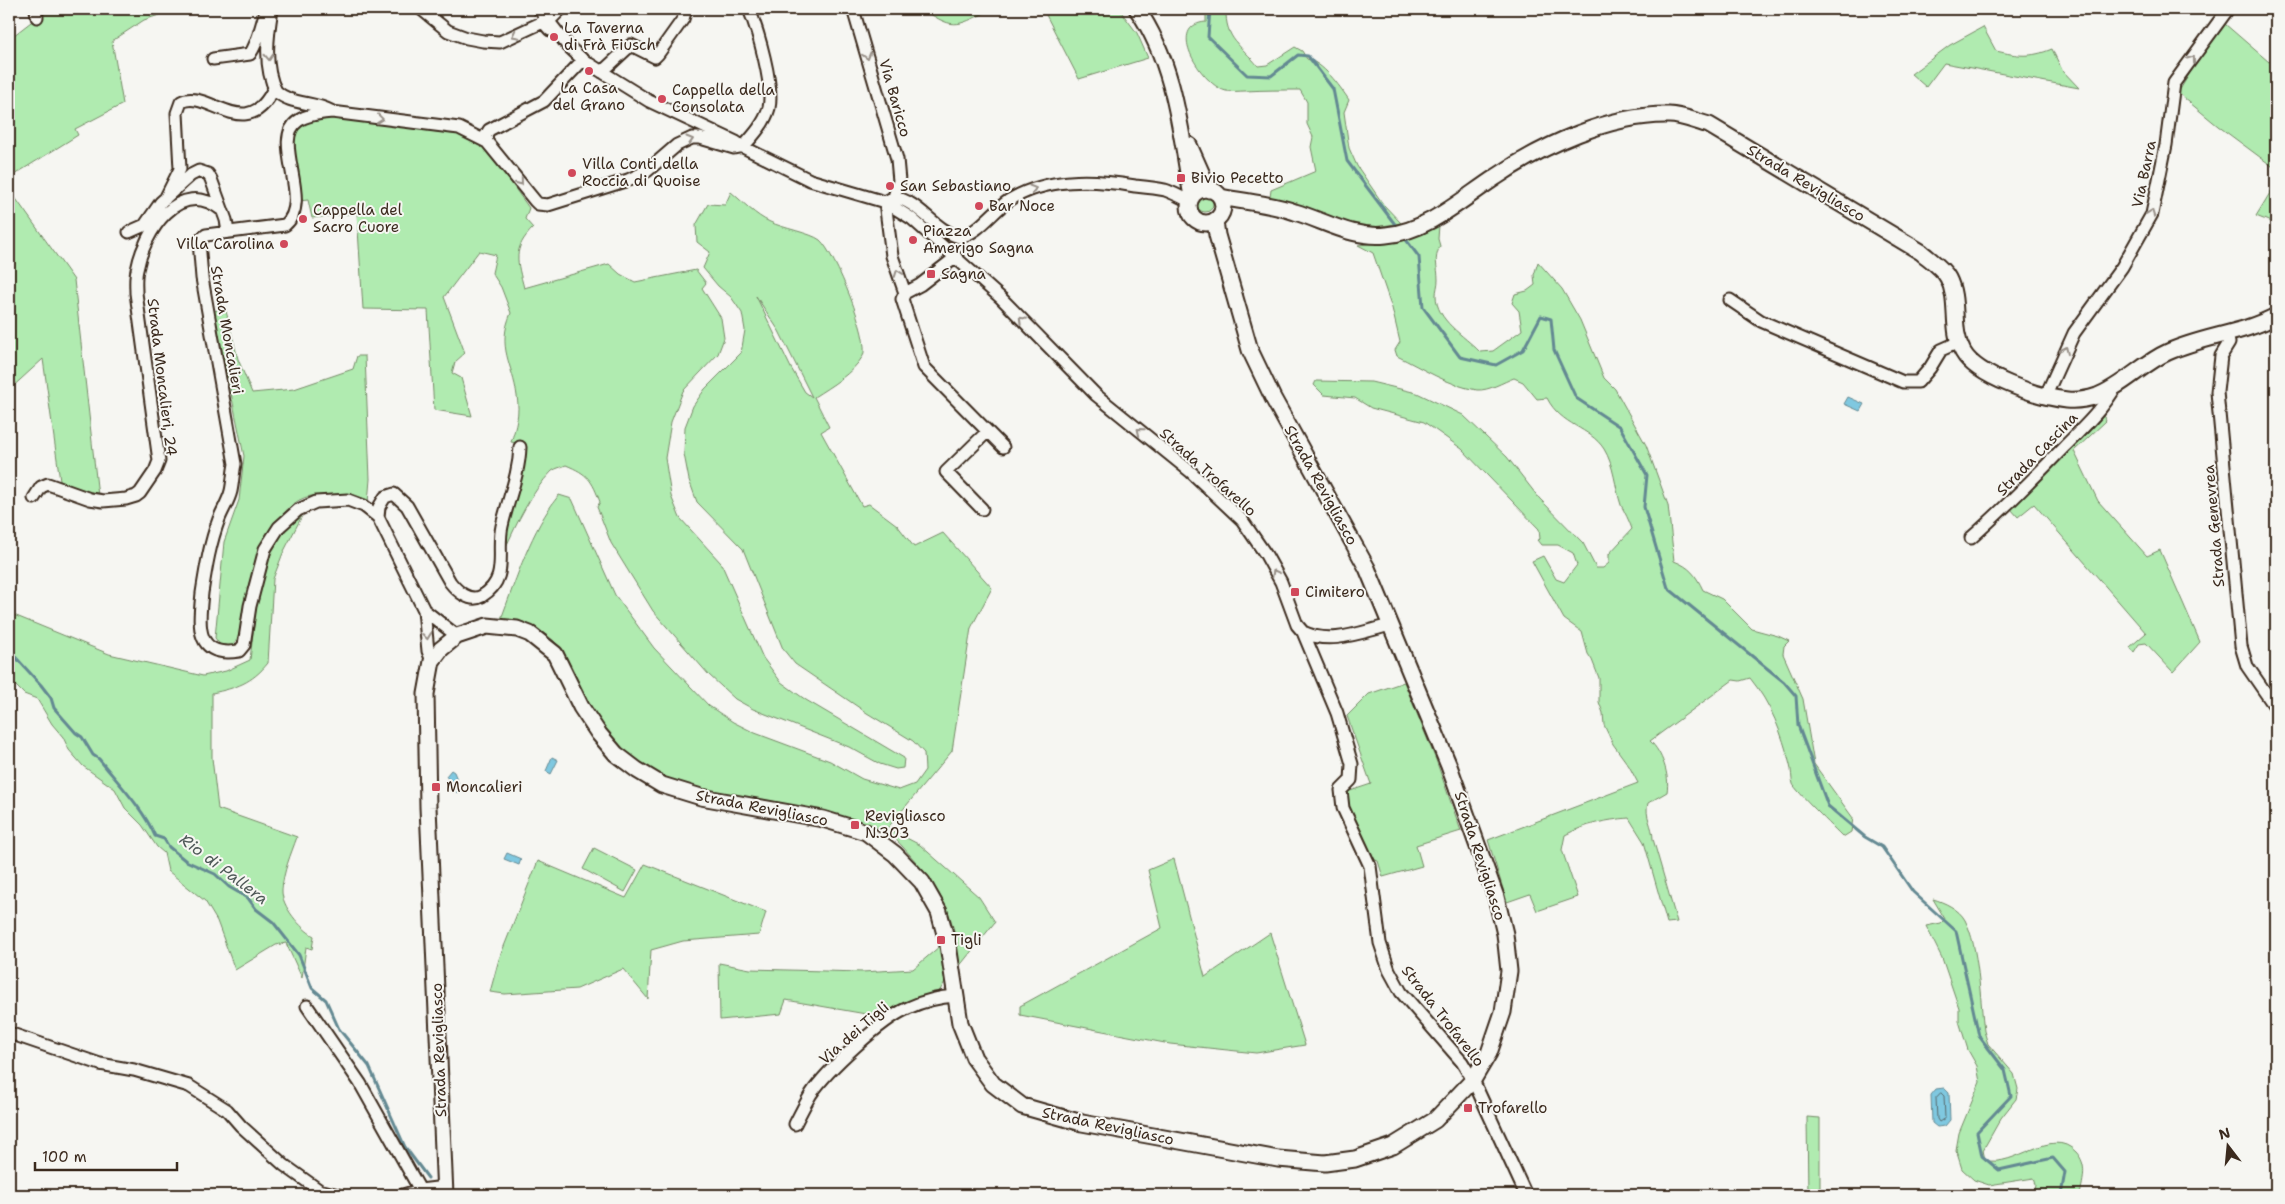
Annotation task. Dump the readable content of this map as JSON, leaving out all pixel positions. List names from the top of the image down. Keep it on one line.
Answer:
{"streets":{"street":["Via Baricco","Via Barra","Strada Revigliasco","Strada Moncalieri","Strada Moncalieri, 24","Strada Cascina","Strada Trofarello","Strada Genevrea","Via dei Tigli"]},"crossings":[["Via Barra","Strada Revigliasco"],["Strada Revigliasco","Strada Cascina"],["Strada Revigliasco","Strada Trofarello"],["Strada Revigliasco","Strada Genevrea"],["Strada Revigliasco","Via dei Tigli"]],"one_way":["Via Baricco","Via Barra","Strada Trofarello"],"water":["Rio di Pallera"],"places":{"other":["La Taverna di Frà Fiusch","La Casa del Grano","Cappella della Consolata","Villa Conti della Roccia di Quoise","San Sebastiano","Bar Noce","Cappella del Sacro Cuore","Piazza Amerigo Sagna","Villa Carolina"],"transit":["Bivio Pecetto","Sagna","Cimitero","Moncalieri","Revigliasco N.303","Tigli","Trofarello"]},"scale_bar":"100 m","north":"top"}
